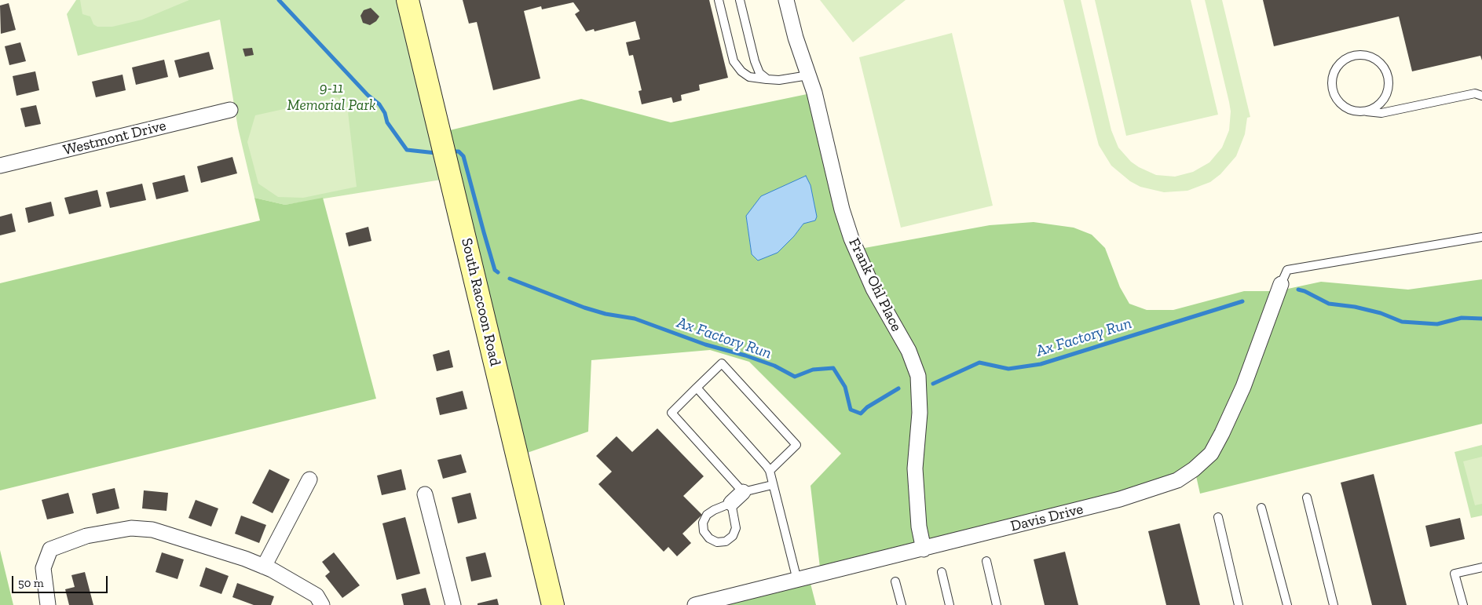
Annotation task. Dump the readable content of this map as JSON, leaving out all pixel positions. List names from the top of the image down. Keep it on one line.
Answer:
{"streets":{"street":["Westmont Drive","Frank Ohl Place","South Raccoon Road","Davis Drive"]},"crossings":[["Frank Ohl Place","Davis Drive"]],"water":["Ax Factory Run"],"parks":["9-11 Memorial Park"],"scale_bar":"50 m"}
